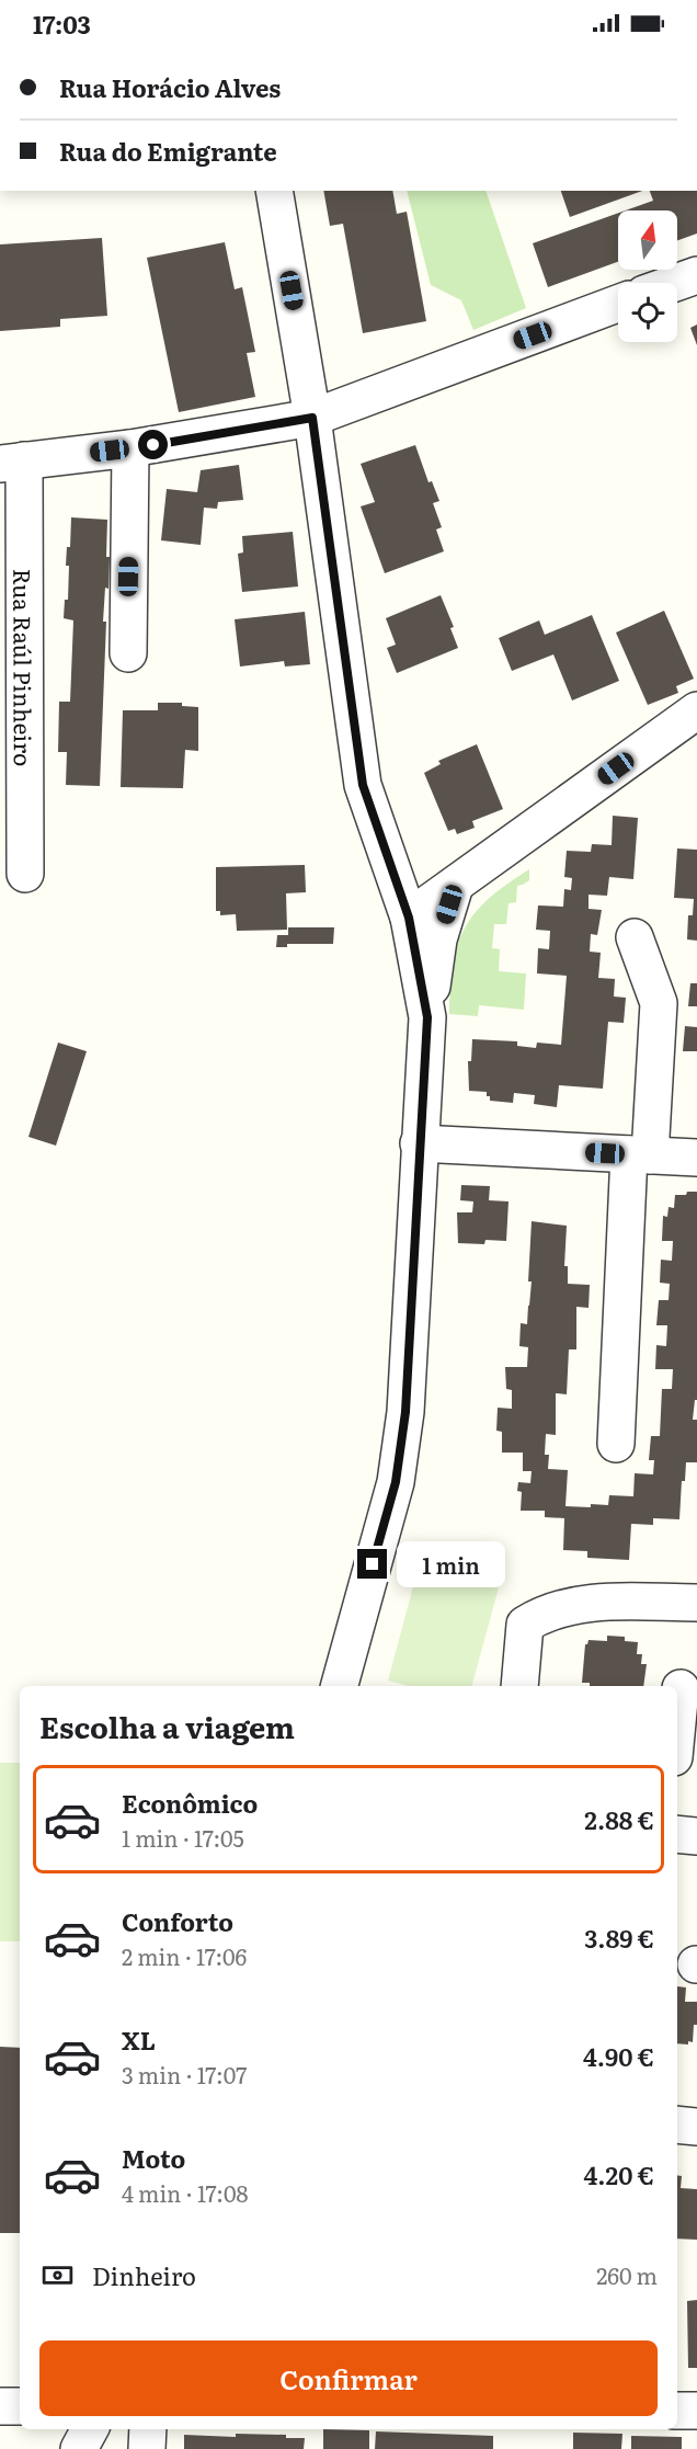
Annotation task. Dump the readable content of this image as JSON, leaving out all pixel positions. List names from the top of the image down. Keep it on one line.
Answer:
{"streets":{"street":["Rua Raúl Pinheiro"]},"north":"top","page":{"status":"17:03","banner":["Rua Horácio Alves","Rua do Emigrante"],"bubble":"1 min","heading":"Escolha a viagem","list":[{"name":"Econômico","note":"1 min · 17:05","value":"2.88 €"},{"name":"Conforto","note":"2 min · 17:06","value":"3.89 €"},{"name":"XL","note":"3 min · 17:07","value":"4.90 €"},{"name":"Moto","note":"4 min · 17:08","value":"4.20 €"}],"pay":["Dinheiro","260 m"],"buttons":"Confirmar"}}
